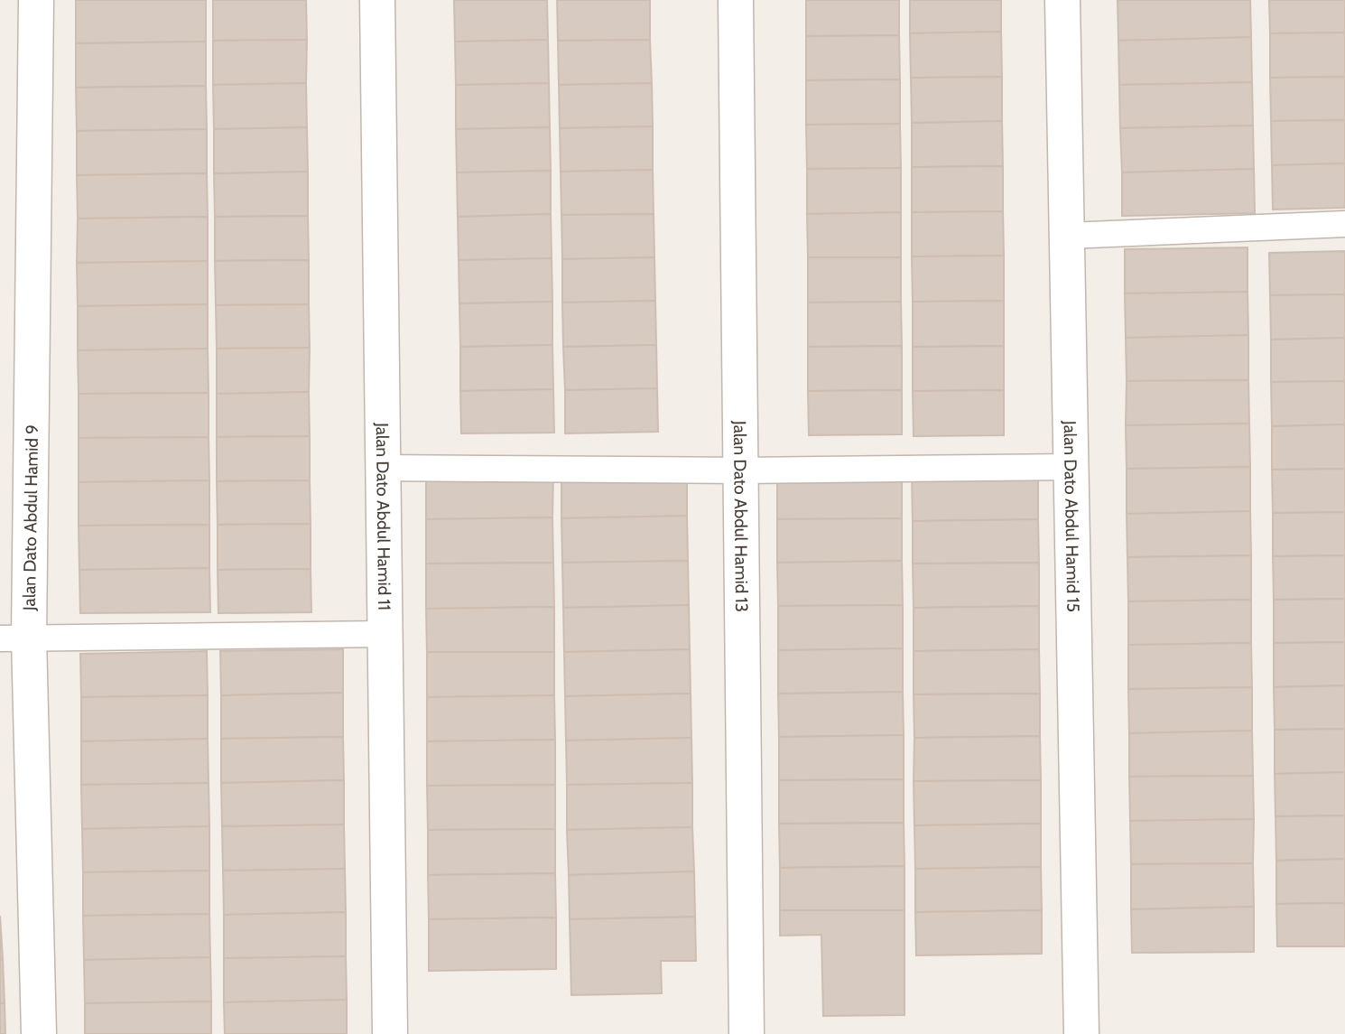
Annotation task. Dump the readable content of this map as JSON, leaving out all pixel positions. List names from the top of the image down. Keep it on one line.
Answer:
{"streets":{"street":["Jalan Dato Abdul Hamid 13","Jalan Dato Abdul Hamid 15","Jalan Dato Abdul Hamid 9","Jalan Dato Abdul Hamid 11"]}}
